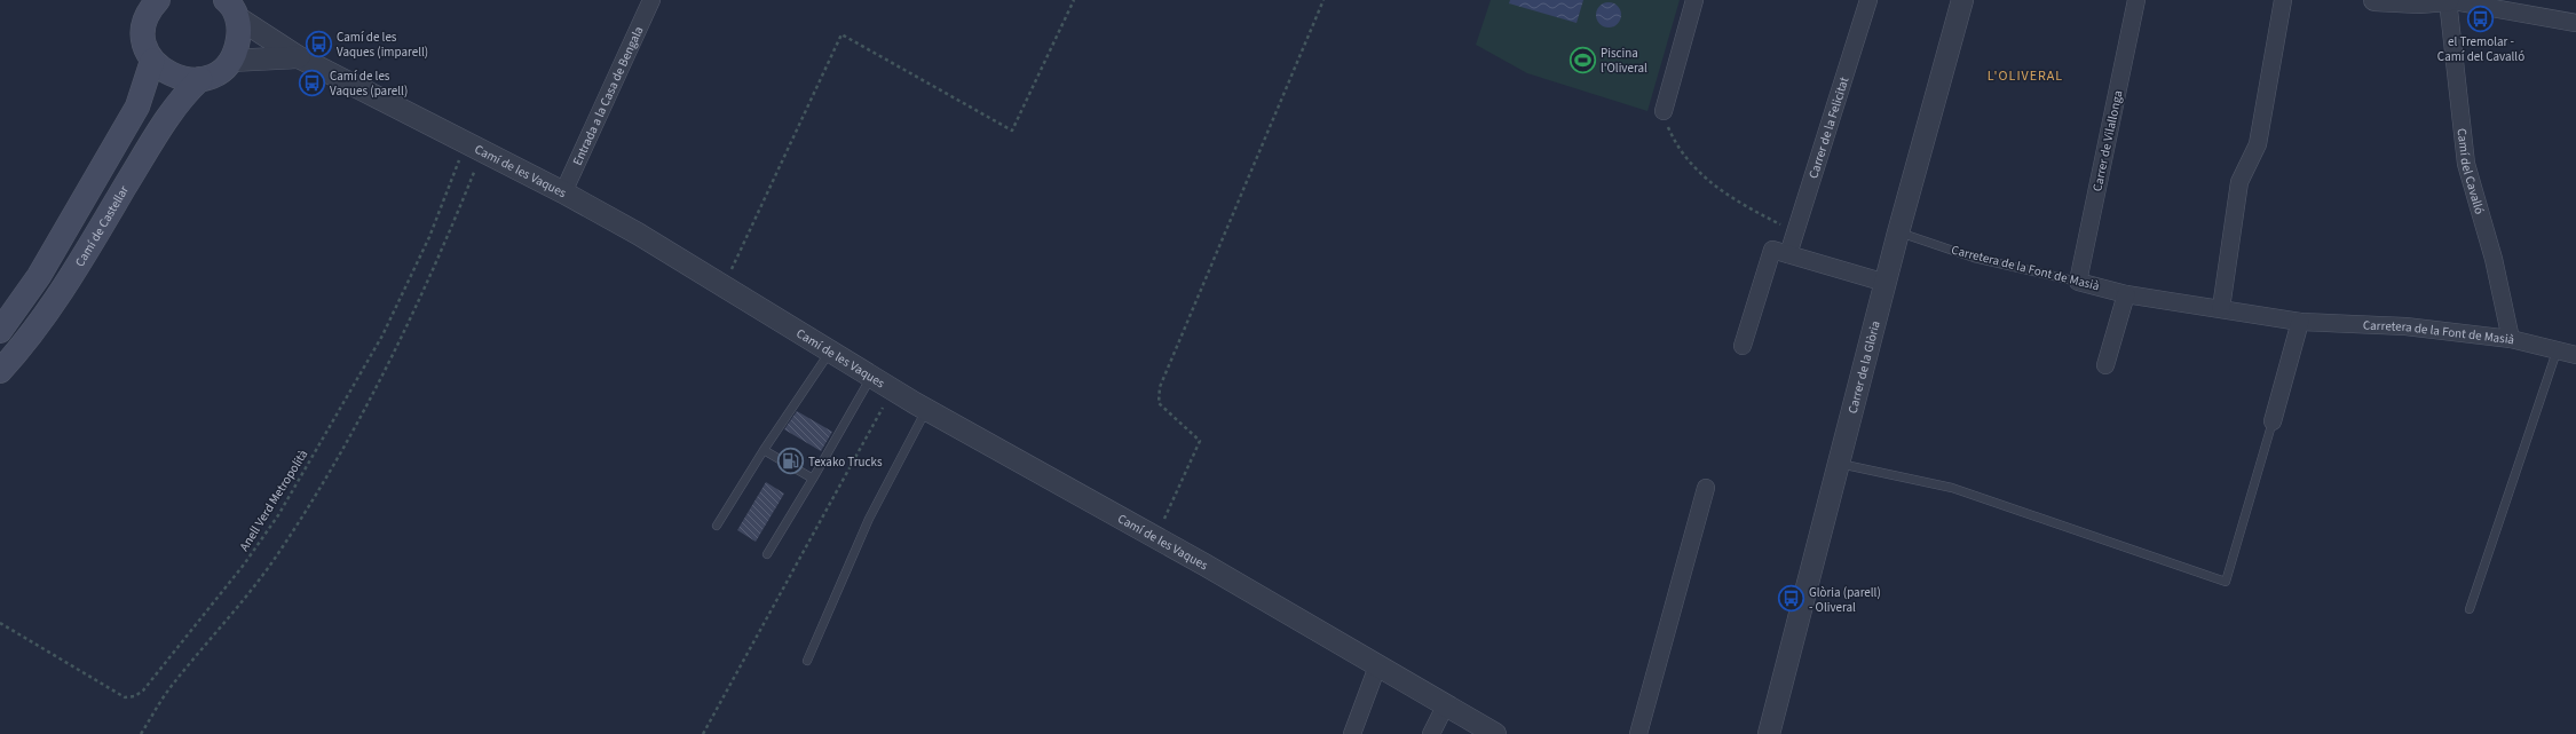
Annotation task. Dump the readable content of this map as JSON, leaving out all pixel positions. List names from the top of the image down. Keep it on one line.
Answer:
{"streets":{"main road":["Camí de Castellar"],"street":["Entrada a la Casa de Bengala","Carrer de la Felicitat","Carrer de Vilallonga","Camí de les Vaques","Camí del Cavalló","Carretera de la Font de Masià","Carrer de la Glòria"],"path":["Anell Verd Metropolità"]},"crossings":[["Entrada a la Casa de Bengala","Camí de les Vaques"],["Carrer de Vilallonga","Carretera de la Font de Masià"],["Camí del Cavalló","Carretera de la Font de Masià"],["Carretera de la Font de Masià","Carrer de la Glòria"]],"districts":["L'OLIVERAL"],"places":{"bus stop":["el Tremolar - Camí del Cavalló","Camí de les Vaques (imparell)","Camí de les Vaques (parell)","Glòria (parell) - Oliveral"],"sports":["Piscina l'Oliveral"],"fuel station":["Texako Trucks"]}}
